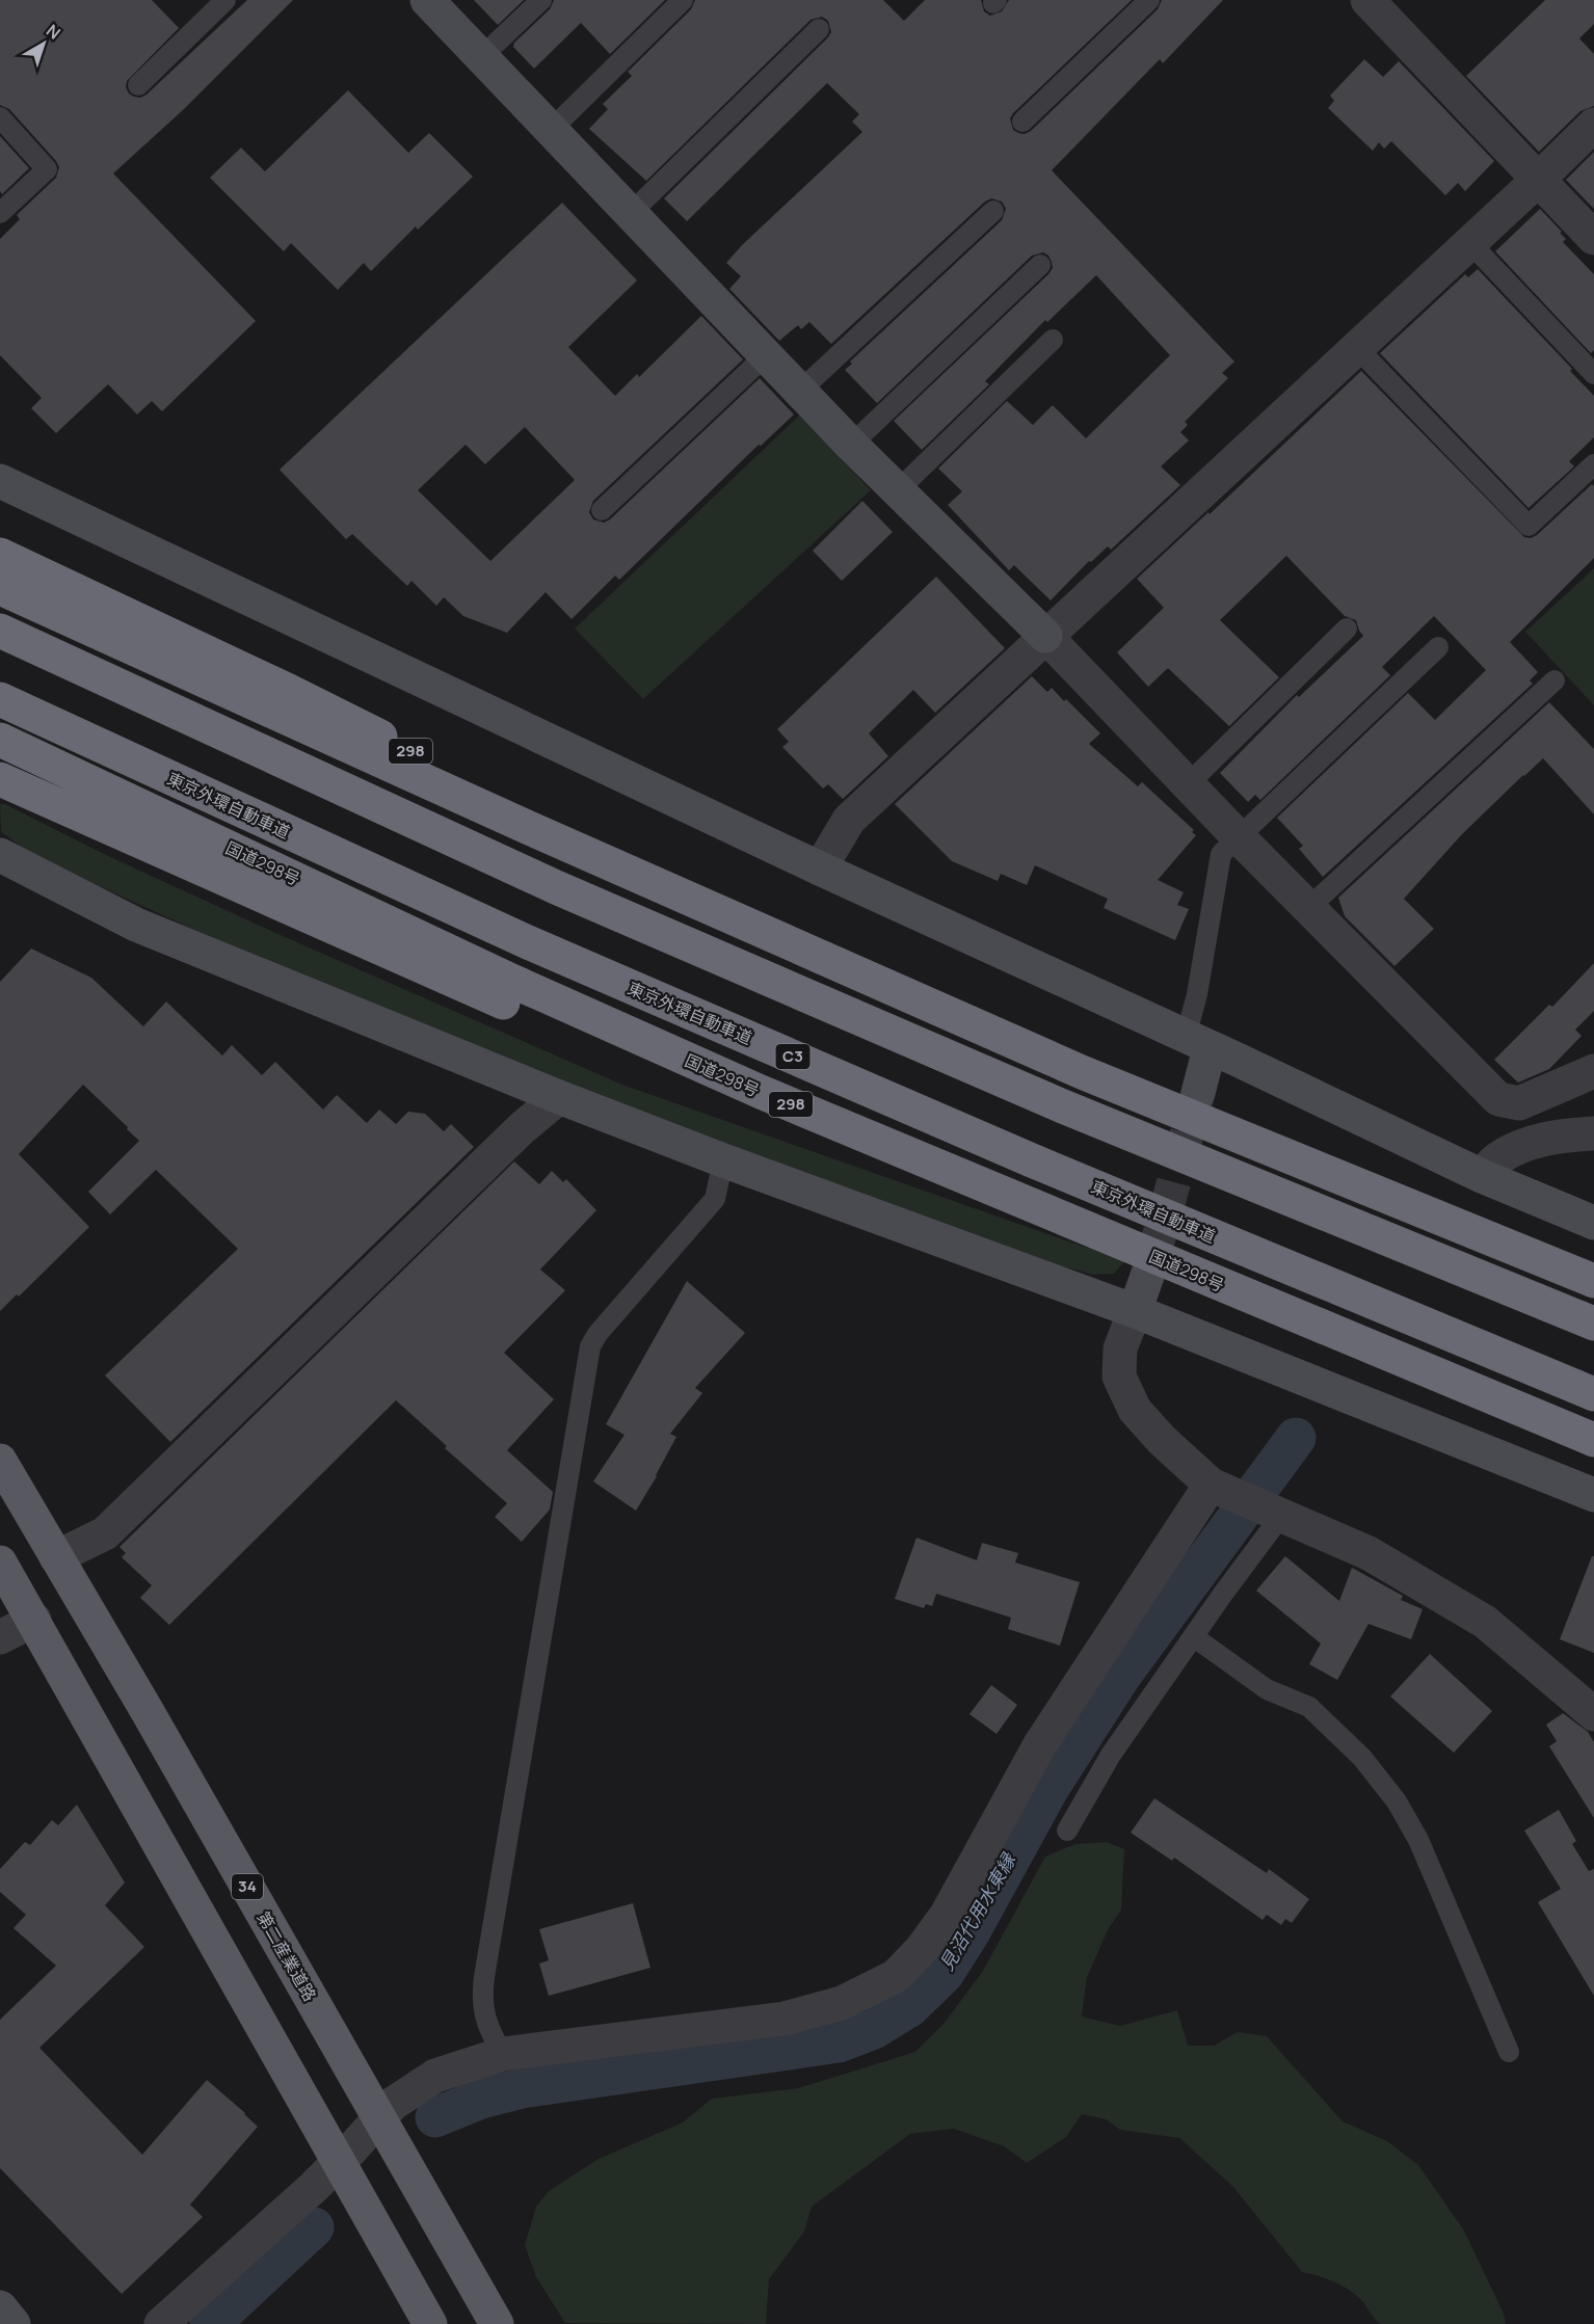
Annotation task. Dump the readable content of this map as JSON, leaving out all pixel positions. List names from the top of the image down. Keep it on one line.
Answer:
{"streets":{"highway":["298","東京外環自動車道","国道298号","C3"],"main road":["34","第二産業道路"]},"crossings":[["298","国道298号"]],"water":["見沼代用水東縁"],"north":"top right"}
